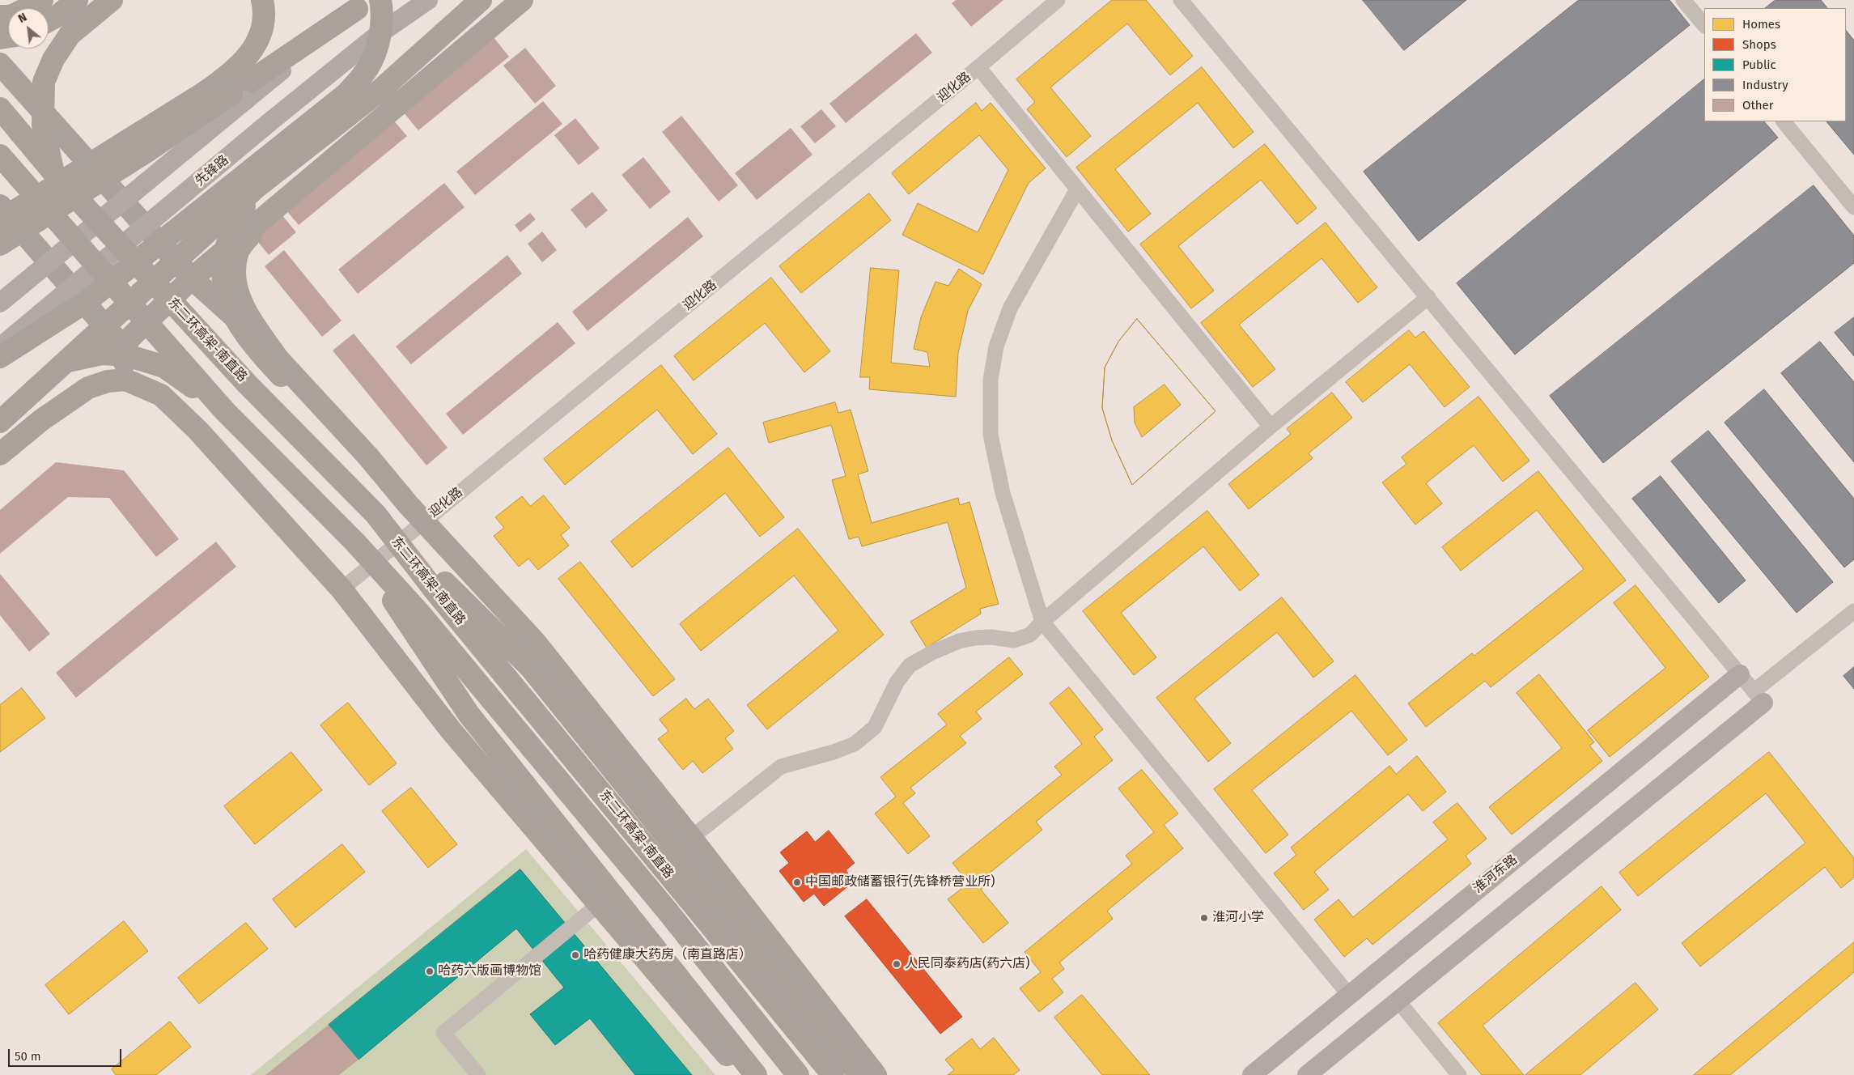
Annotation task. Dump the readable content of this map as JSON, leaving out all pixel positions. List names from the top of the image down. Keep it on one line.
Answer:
{"streets":{"highway":["东二环高架-南直路"],"main road":["先锋路","淮河东路"],"street":["迎化路"]},"places":["中国邮政储蓄银行(先锋桥营业所)","淮河小学","哈药健康大药房（南直路店）","人民同泰药店(药六店)","哈药六版画博物馆"],"legend":["Homes","Shops","Public","Industry","Other"],"scale_bar":"50 m","north":"top left"}
